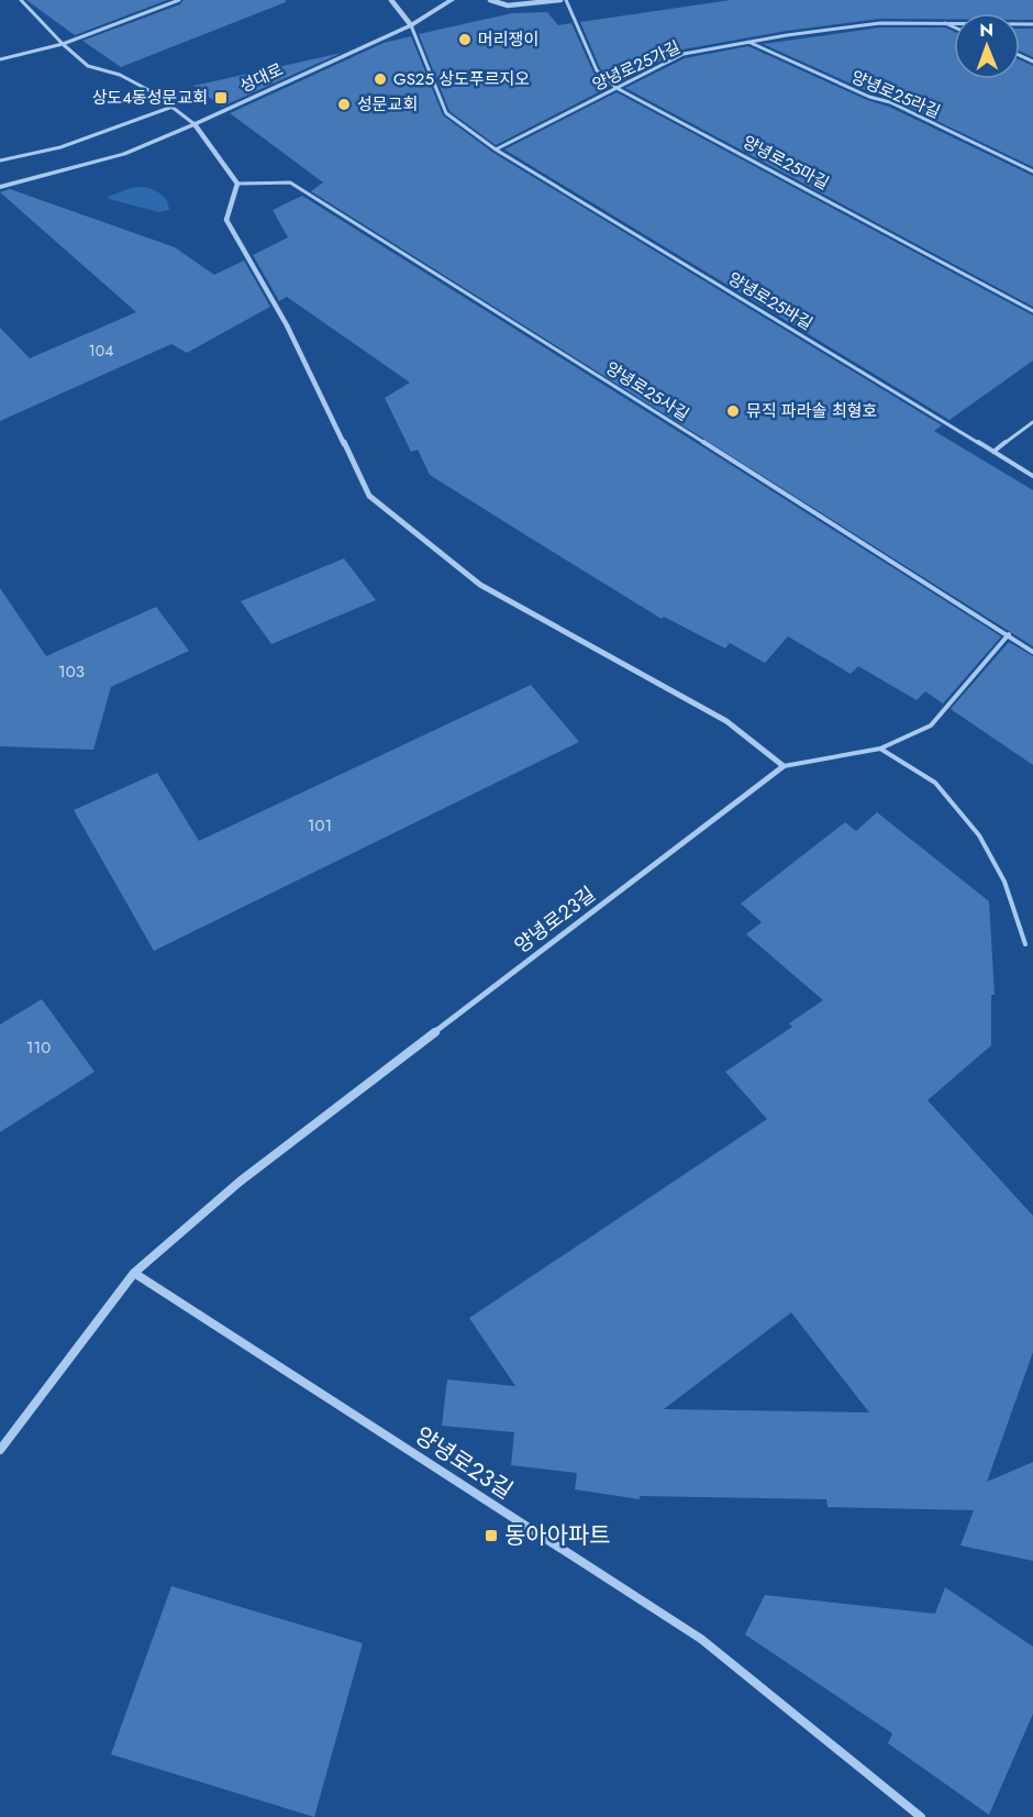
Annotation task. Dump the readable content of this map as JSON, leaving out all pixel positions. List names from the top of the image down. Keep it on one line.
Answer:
{"streets":{"street":["성대로","양녕로23길"],"lane":["양녕로25가길","양녕로25라길","양녕로25마길","양녕로25바길","양녕로25사길"]},"crossings":[["양녕로25가길","양녕로25라길"],["양녕로25가길","양녕로25마길"],["양녕로25가길","양녕로25바길"],["양녕로25사길","양녕로23길"]],"places":{"other":["머리쟁이","GS25 상도푸르지오","성문교회","뮤직 파라솔 최형호"],"transit":["상도4동성문교회","동아아파트"]},"house_numbers":["104","103","101","110"],"north":"top"}
